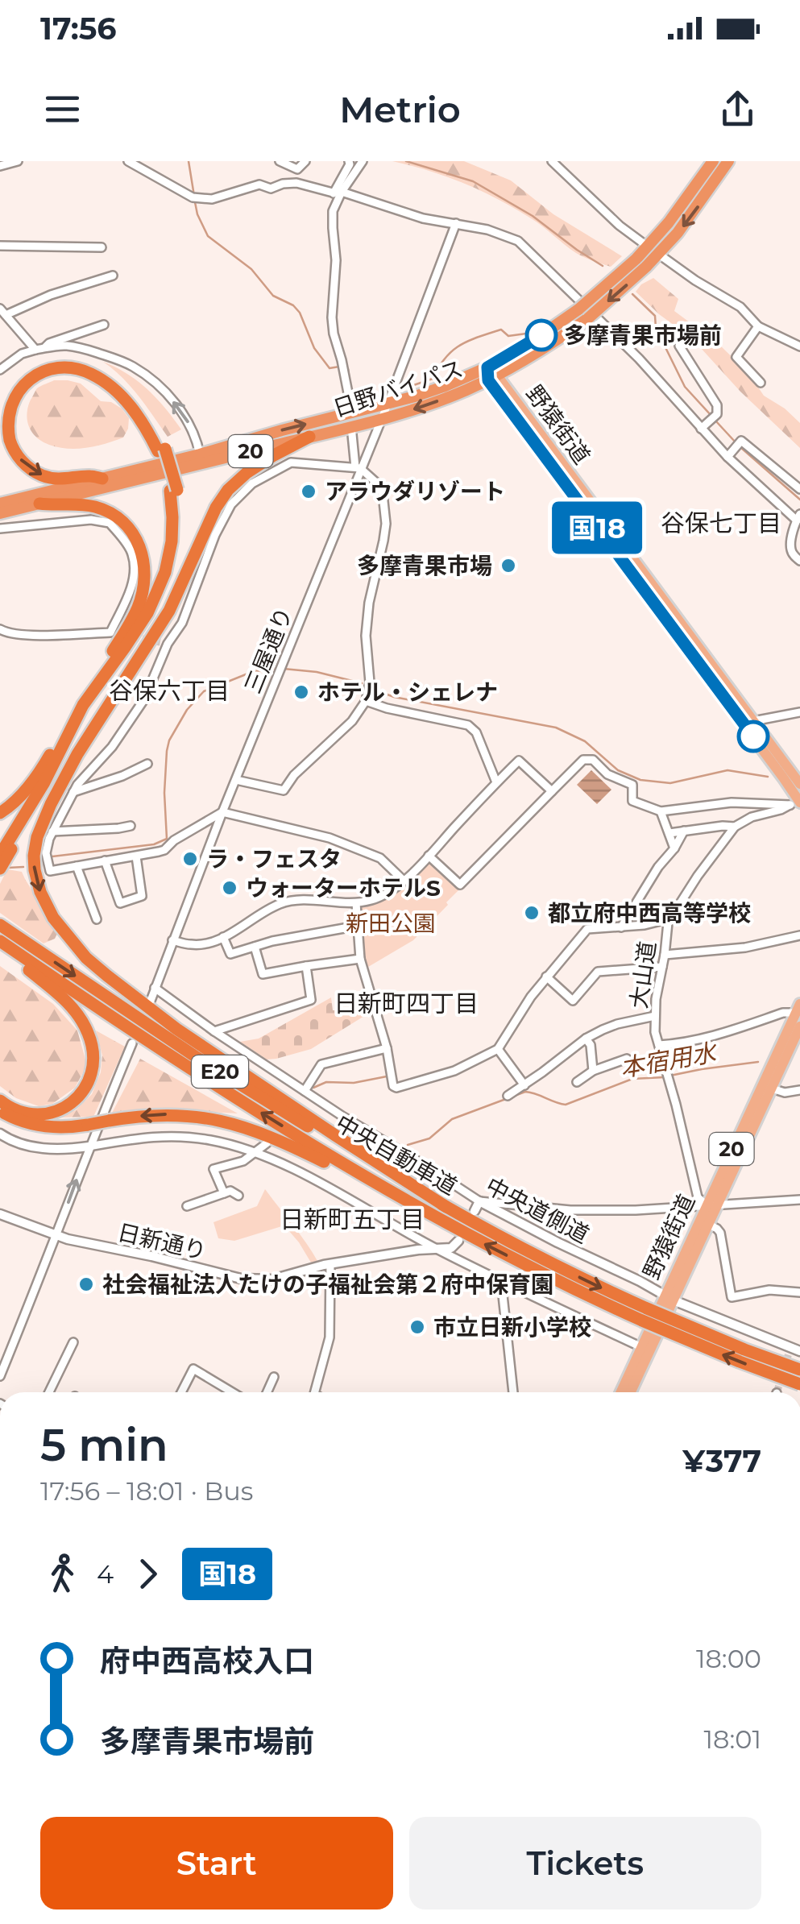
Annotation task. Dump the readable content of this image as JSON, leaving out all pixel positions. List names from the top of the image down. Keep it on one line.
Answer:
{"streets":{"highway":["日野バイパス","20","E20","中央自動車道"],"main road":["野猿街道"],"street":["三屋通り","大山道","中央道側道","日新通り"]},"crossings":[["日野バイパス","野猿街道"],["日野バイパス","三屋通り"],["野猿街道","大山道"],["野猿街道","中央道側道"],["三屋通り","中央道側道"]],"districts":["谷保七丁目","谷保六丁目","日新町四丁目","日新町五丁目"],"water":["本宿用水"],"parks":["新田公園"],"places":["多摩青果市場前","アラウダリゾート","多摩青果市場","ホテル・シェレナ","ラ・フェスタ","ウォーターホテルS","都立府中西高等学校","社会福祉法人たけの子福祉会第２府中保育園","市立日新小学校"],"lines":["bus line 国18"],"page":{"status":"17:56","header":"Metrio","on_map":"国18","heading":["5 min","17:56 – 18:01 · Bus","¥377"],"legs":["4","国18"],"list":[{"name":"府中西高校入口","value":"18:00"},{"name":"多摩青果市場前","value":"18:01"}],"buttons":["Start","Tickets"]}}
